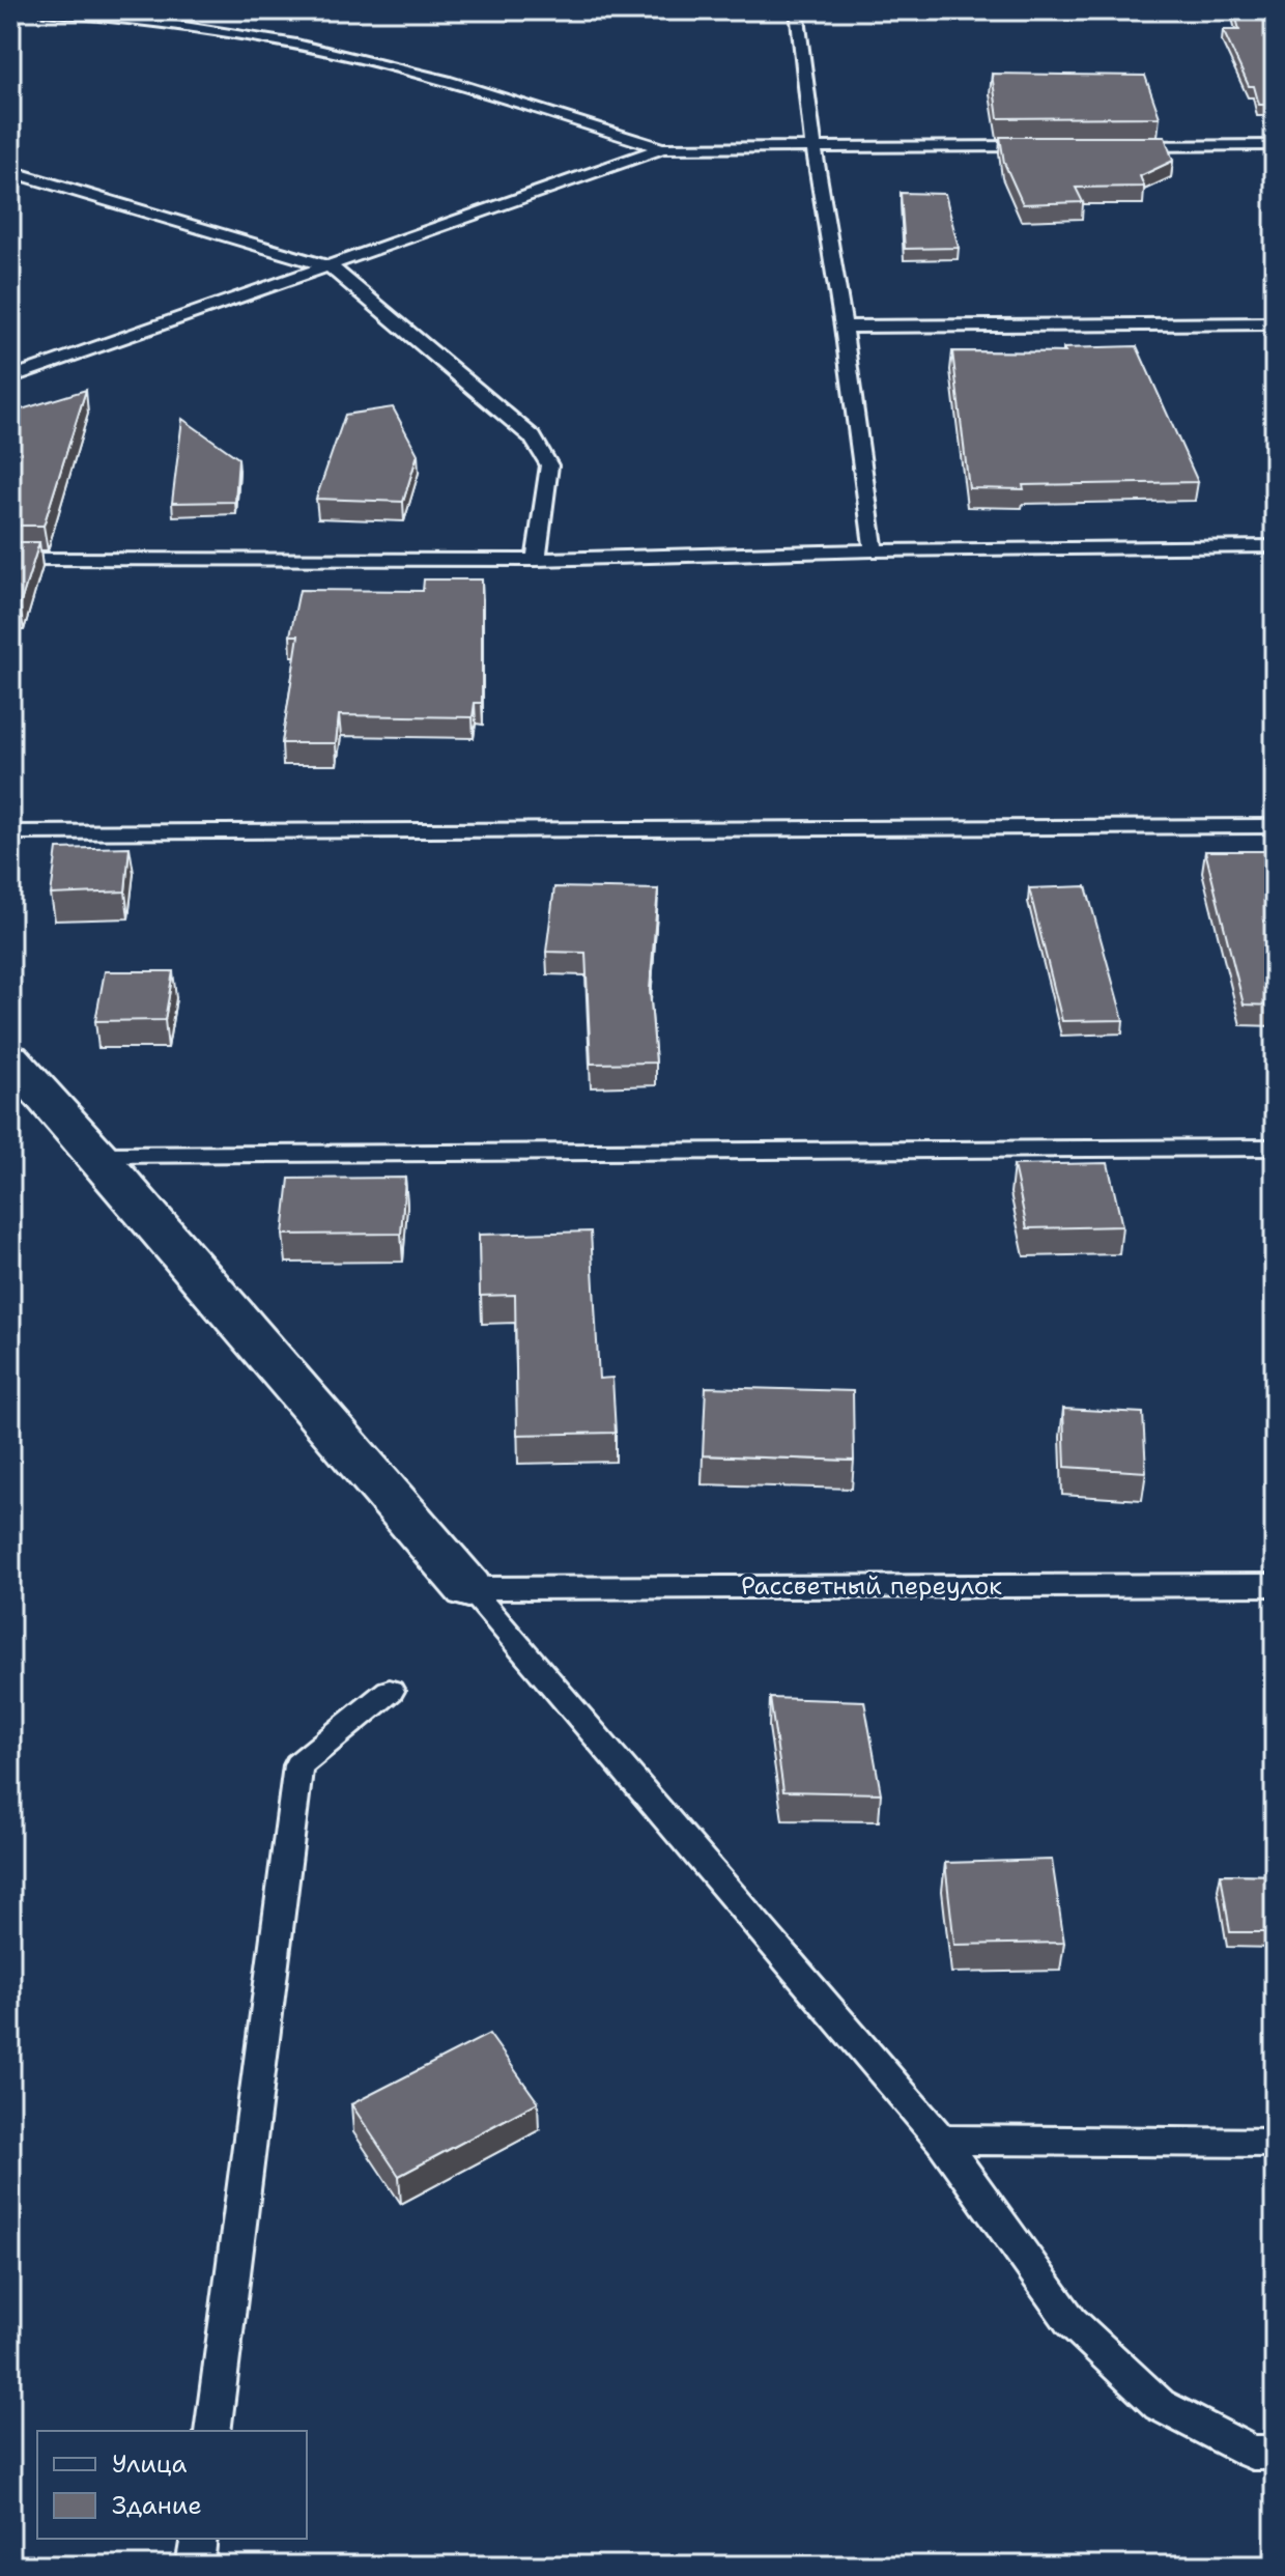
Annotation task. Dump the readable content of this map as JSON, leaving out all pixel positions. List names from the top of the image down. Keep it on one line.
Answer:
{"streets":{"lane":["Рассветный переулок"]},"legend":["Улица","Здание"]}
